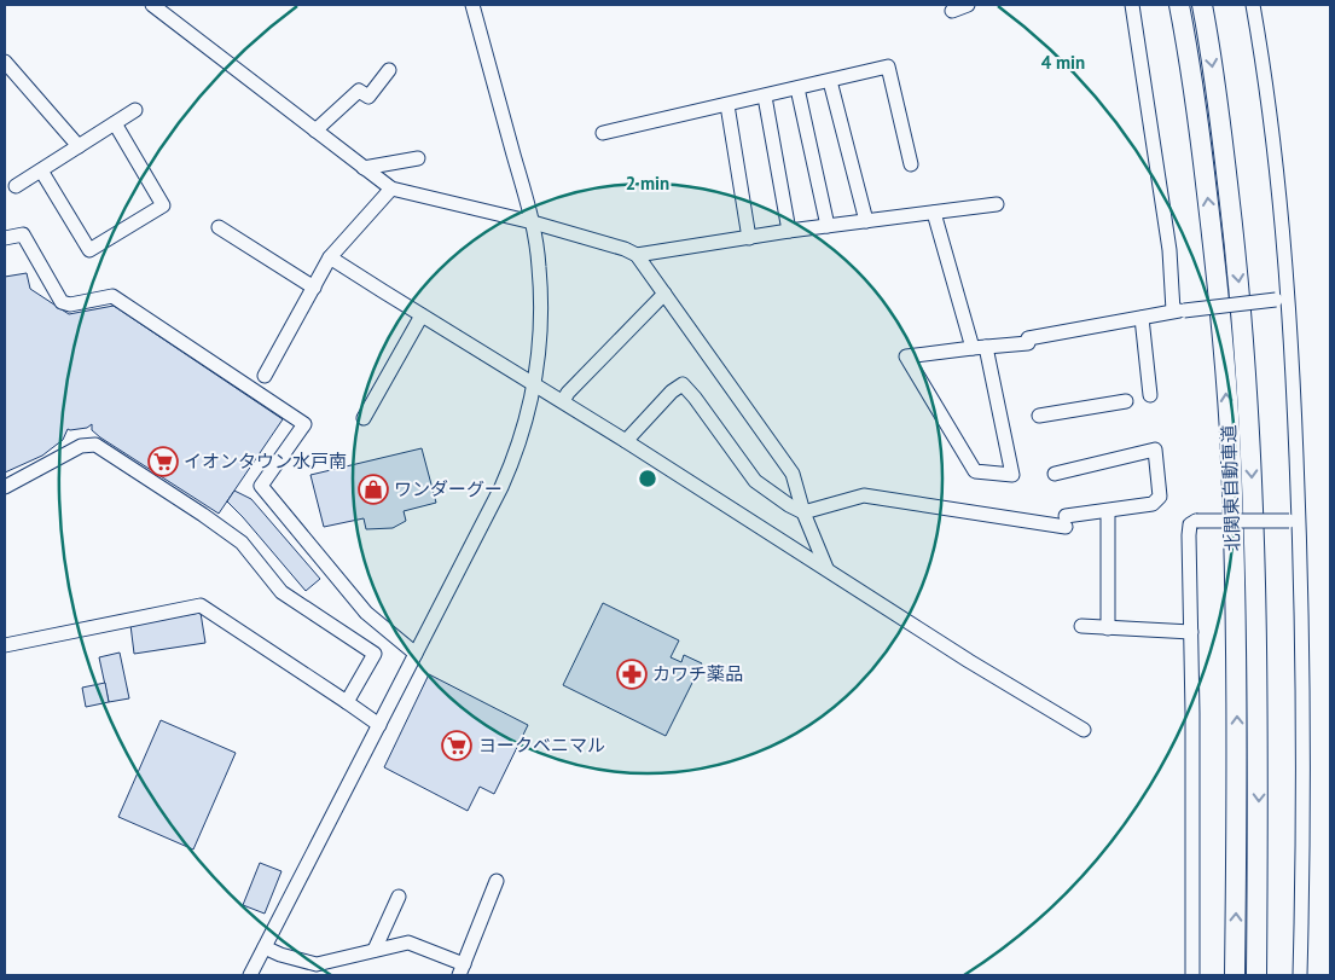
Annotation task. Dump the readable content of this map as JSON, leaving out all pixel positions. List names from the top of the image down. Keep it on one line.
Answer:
{"streets":{"highway":["北関東自動車道"]},"places":{"supermarket":["イオンタウン水戸南","ヨークベニマル"],"shop":["ワンダーグー"],"pharmacy":["カワチ薬品"]},"rings":["4 min","2 min"]}
